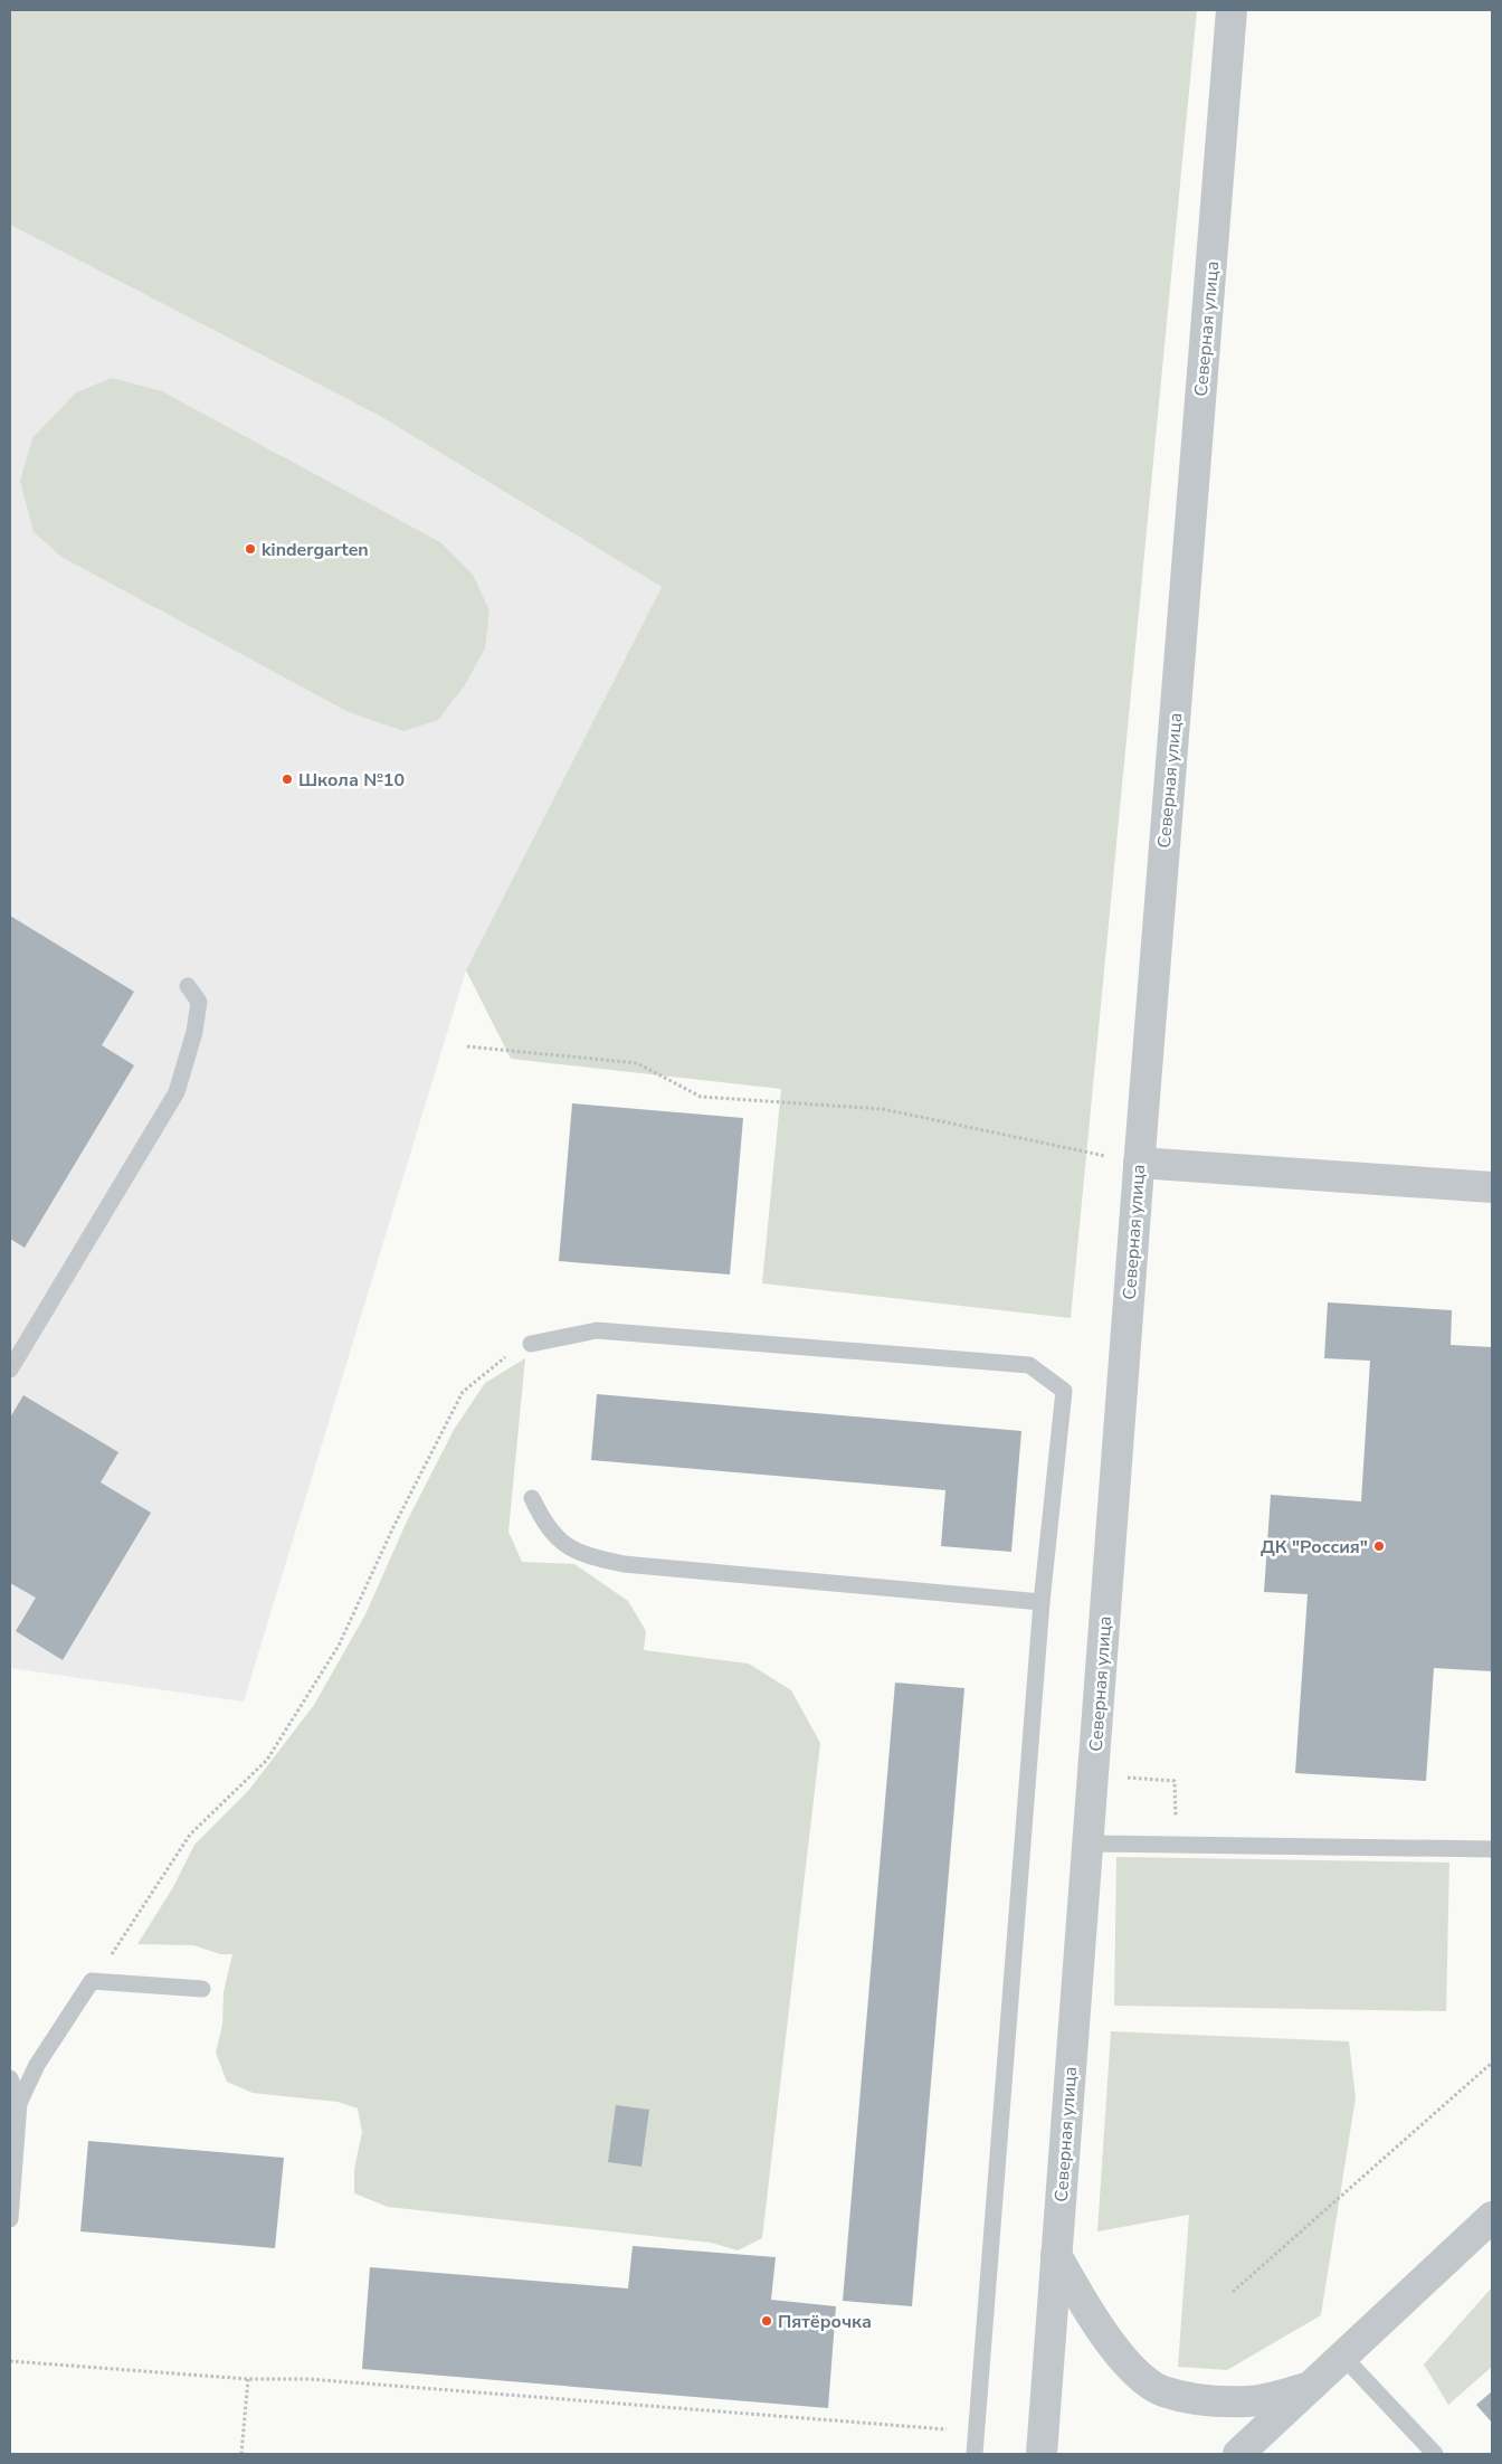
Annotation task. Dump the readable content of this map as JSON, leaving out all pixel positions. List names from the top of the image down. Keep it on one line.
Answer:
{"streets":{"street":["Северная улица"]},"places":["kindergarten","Школа №10","ДК \"Россия\"","Пятёрочка"]}
